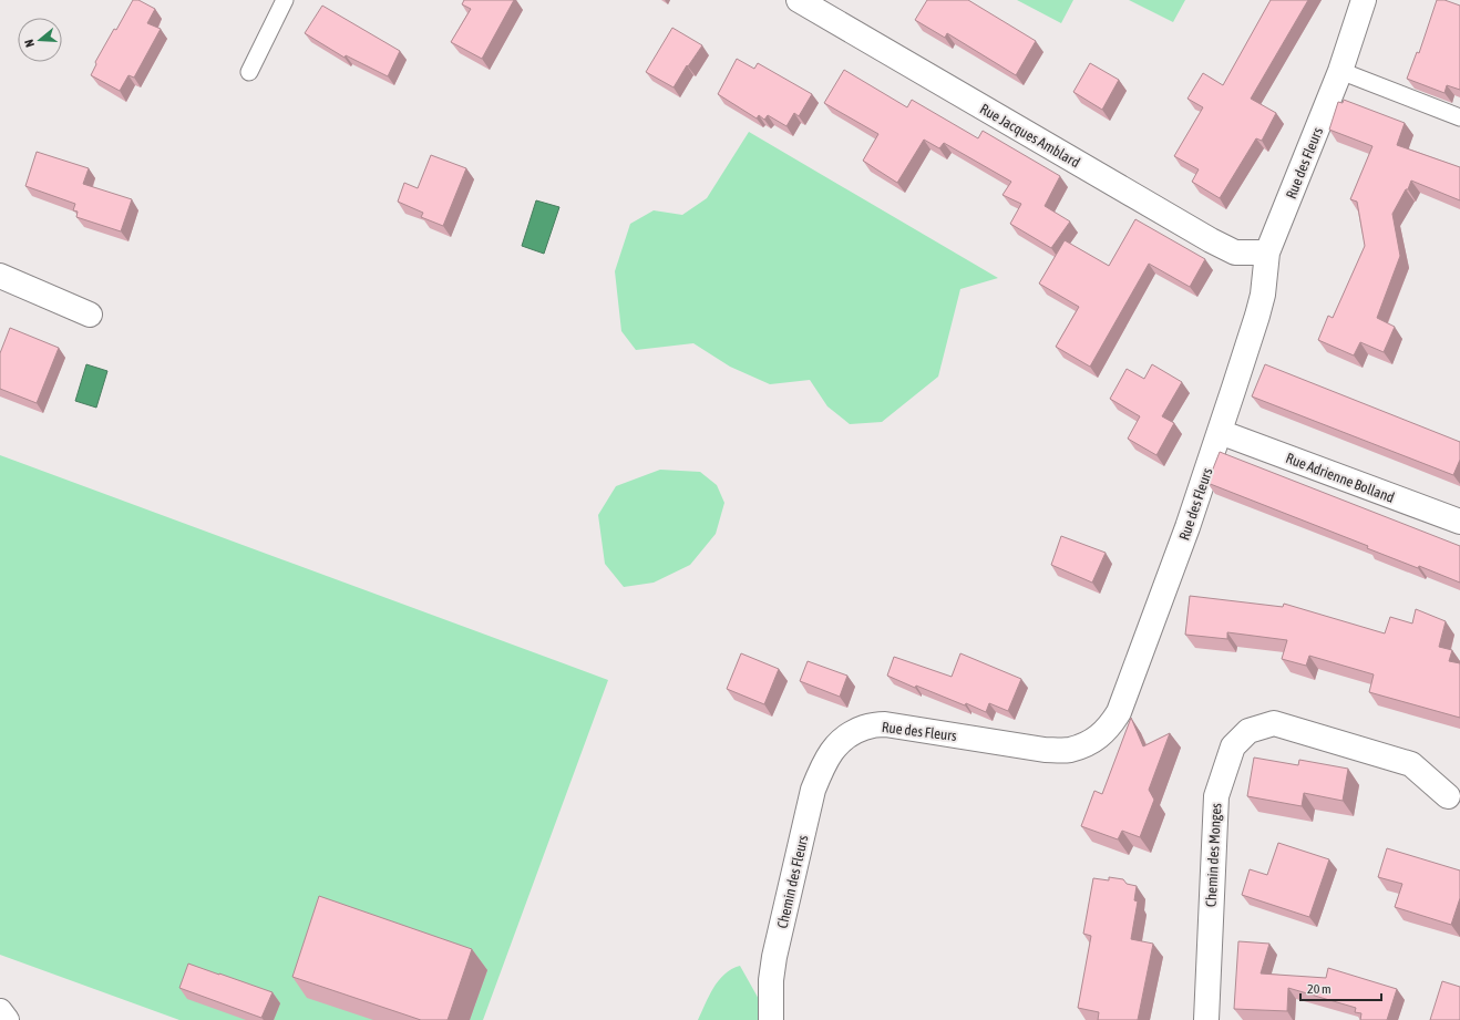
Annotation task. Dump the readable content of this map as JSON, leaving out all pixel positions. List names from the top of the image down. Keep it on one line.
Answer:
{"streets":{"street":["Rue Jacques Amblard","Rue des Fleurs","Rue Adrienne Bolland","Chemin des Monges","Chemin des Fleurs"]},"crossings":[["Rue Jacques Amblard","Rue des Fleurs"],["Rue des Fleurs","Rue Adrienne Bolland"],["Rue des Fleurs","Chemin des Fleurs"]],"scale_bar":"20 m","north":"left"}
